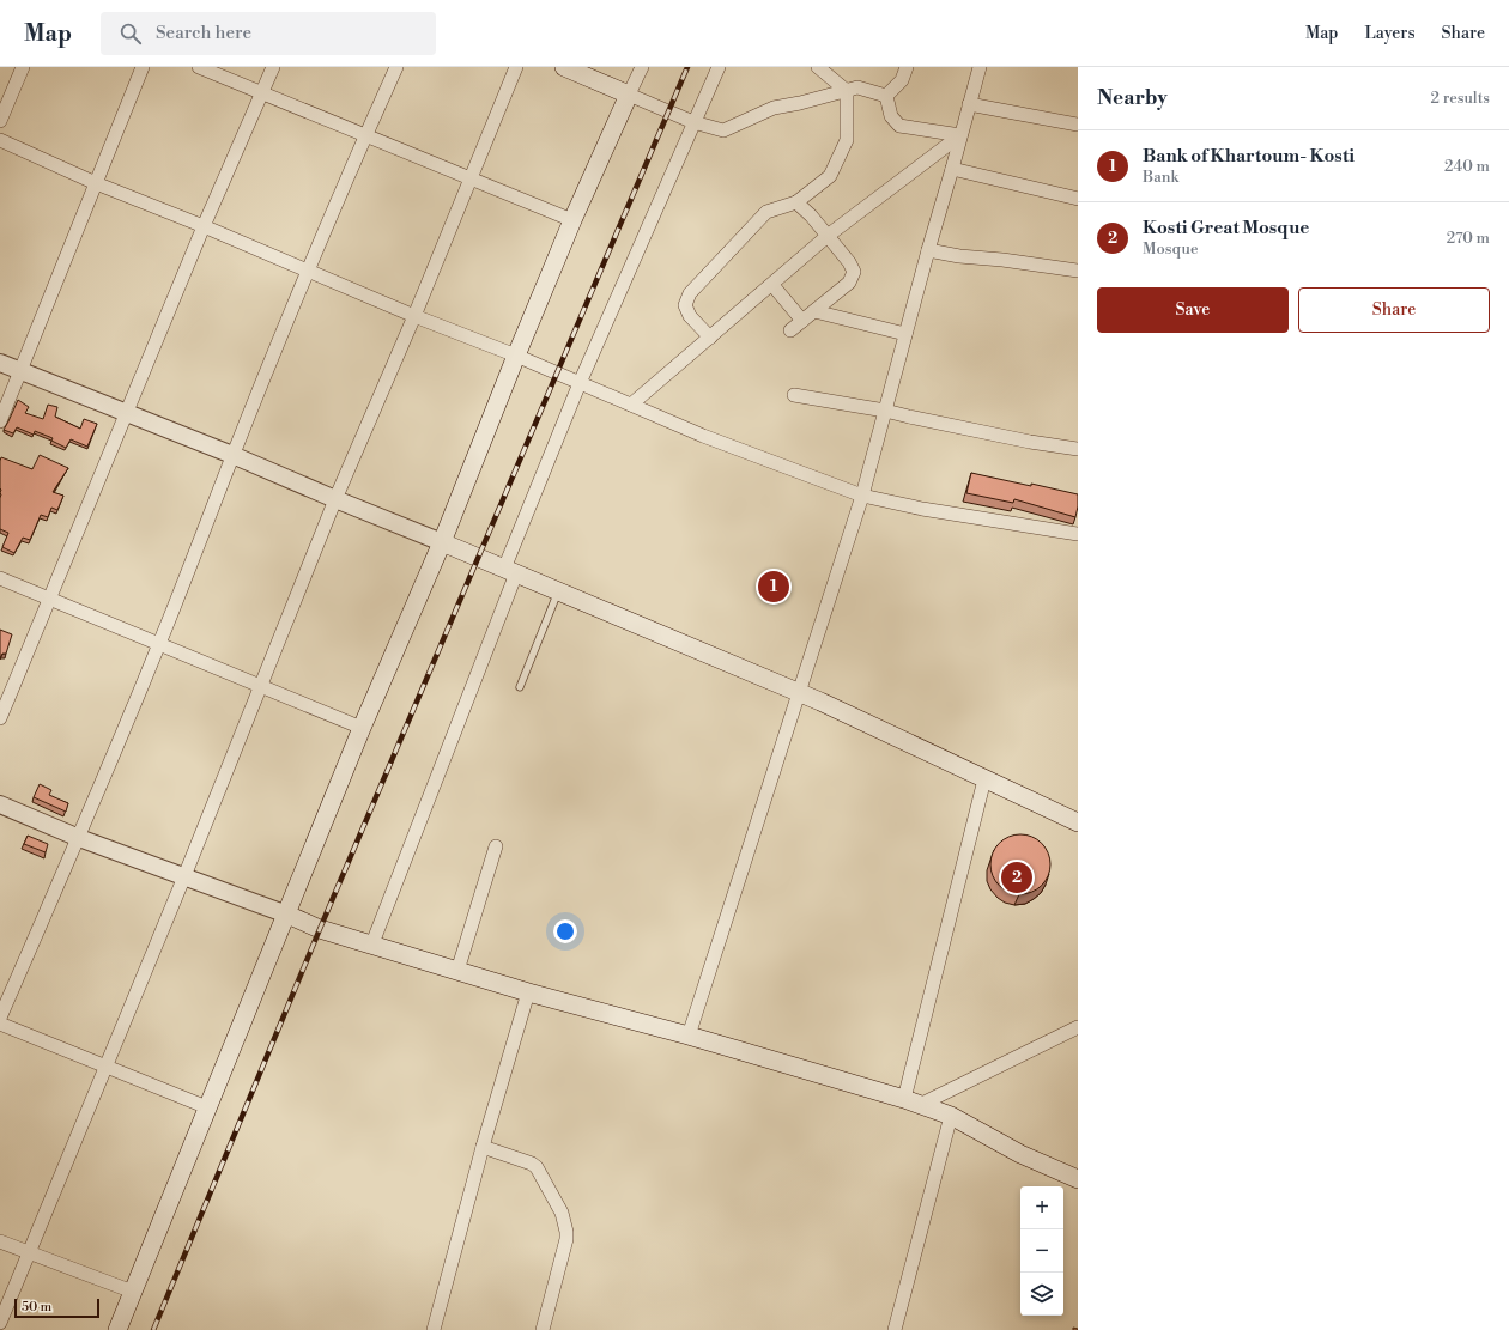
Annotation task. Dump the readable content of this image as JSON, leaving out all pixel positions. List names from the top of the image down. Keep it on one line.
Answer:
{"scale_bar":"50 m","page":{"header":"Map","search":"Search here","nav":["Map","Layers","Share"],"heading":["Nearby","2 results"],"list":[{"mark":"1","name":"Bank of Khartoum- Kosti","note":"Bank","value":"240 m"},{"mark":"2","name":"Kosti Great Mosque","note":"Mosque","value":"270 m"}],"buttons":["Save","Share"],"pins":["1","2"],"map_buttons":["+","−"],"scale":"50 m"}}
